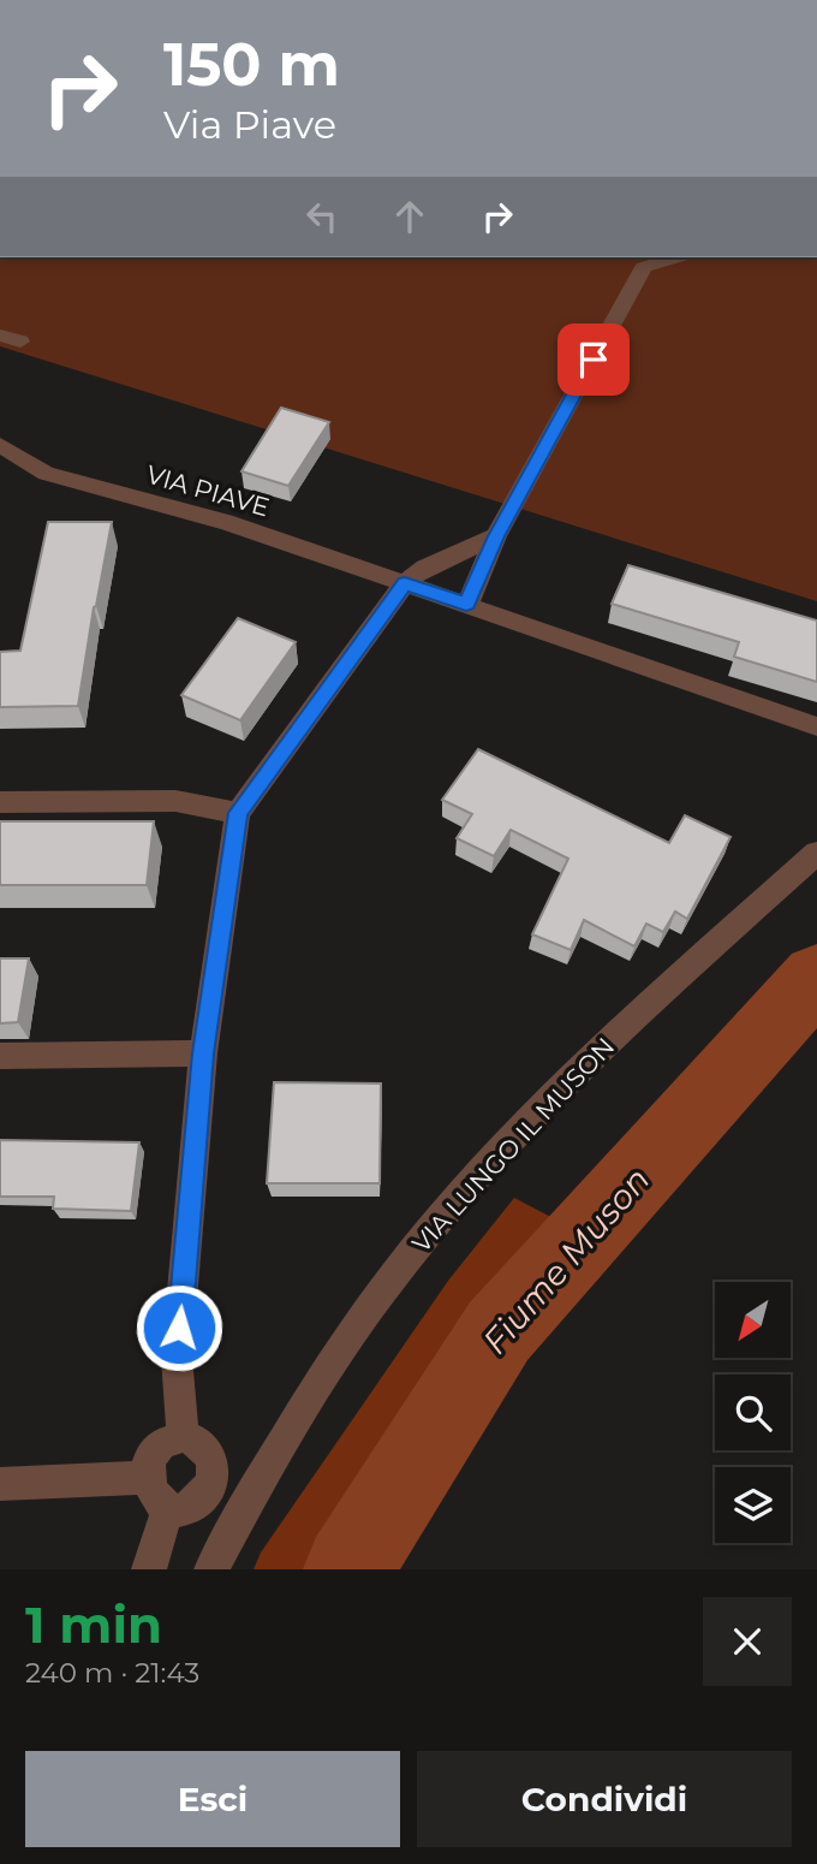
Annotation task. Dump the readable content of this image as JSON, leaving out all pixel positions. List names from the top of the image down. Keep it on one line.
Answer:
{"streets":{"street":["VIA PIAVE","VIA LUNGO IL MUSON"]},"water":["Fiume Muson"],"north":"bottom left","page":{"turn":["150 m","Via Piave"],"heading":["1 min","240 m · 21:43"],"buttons":["Esci","Condividi"]}}
